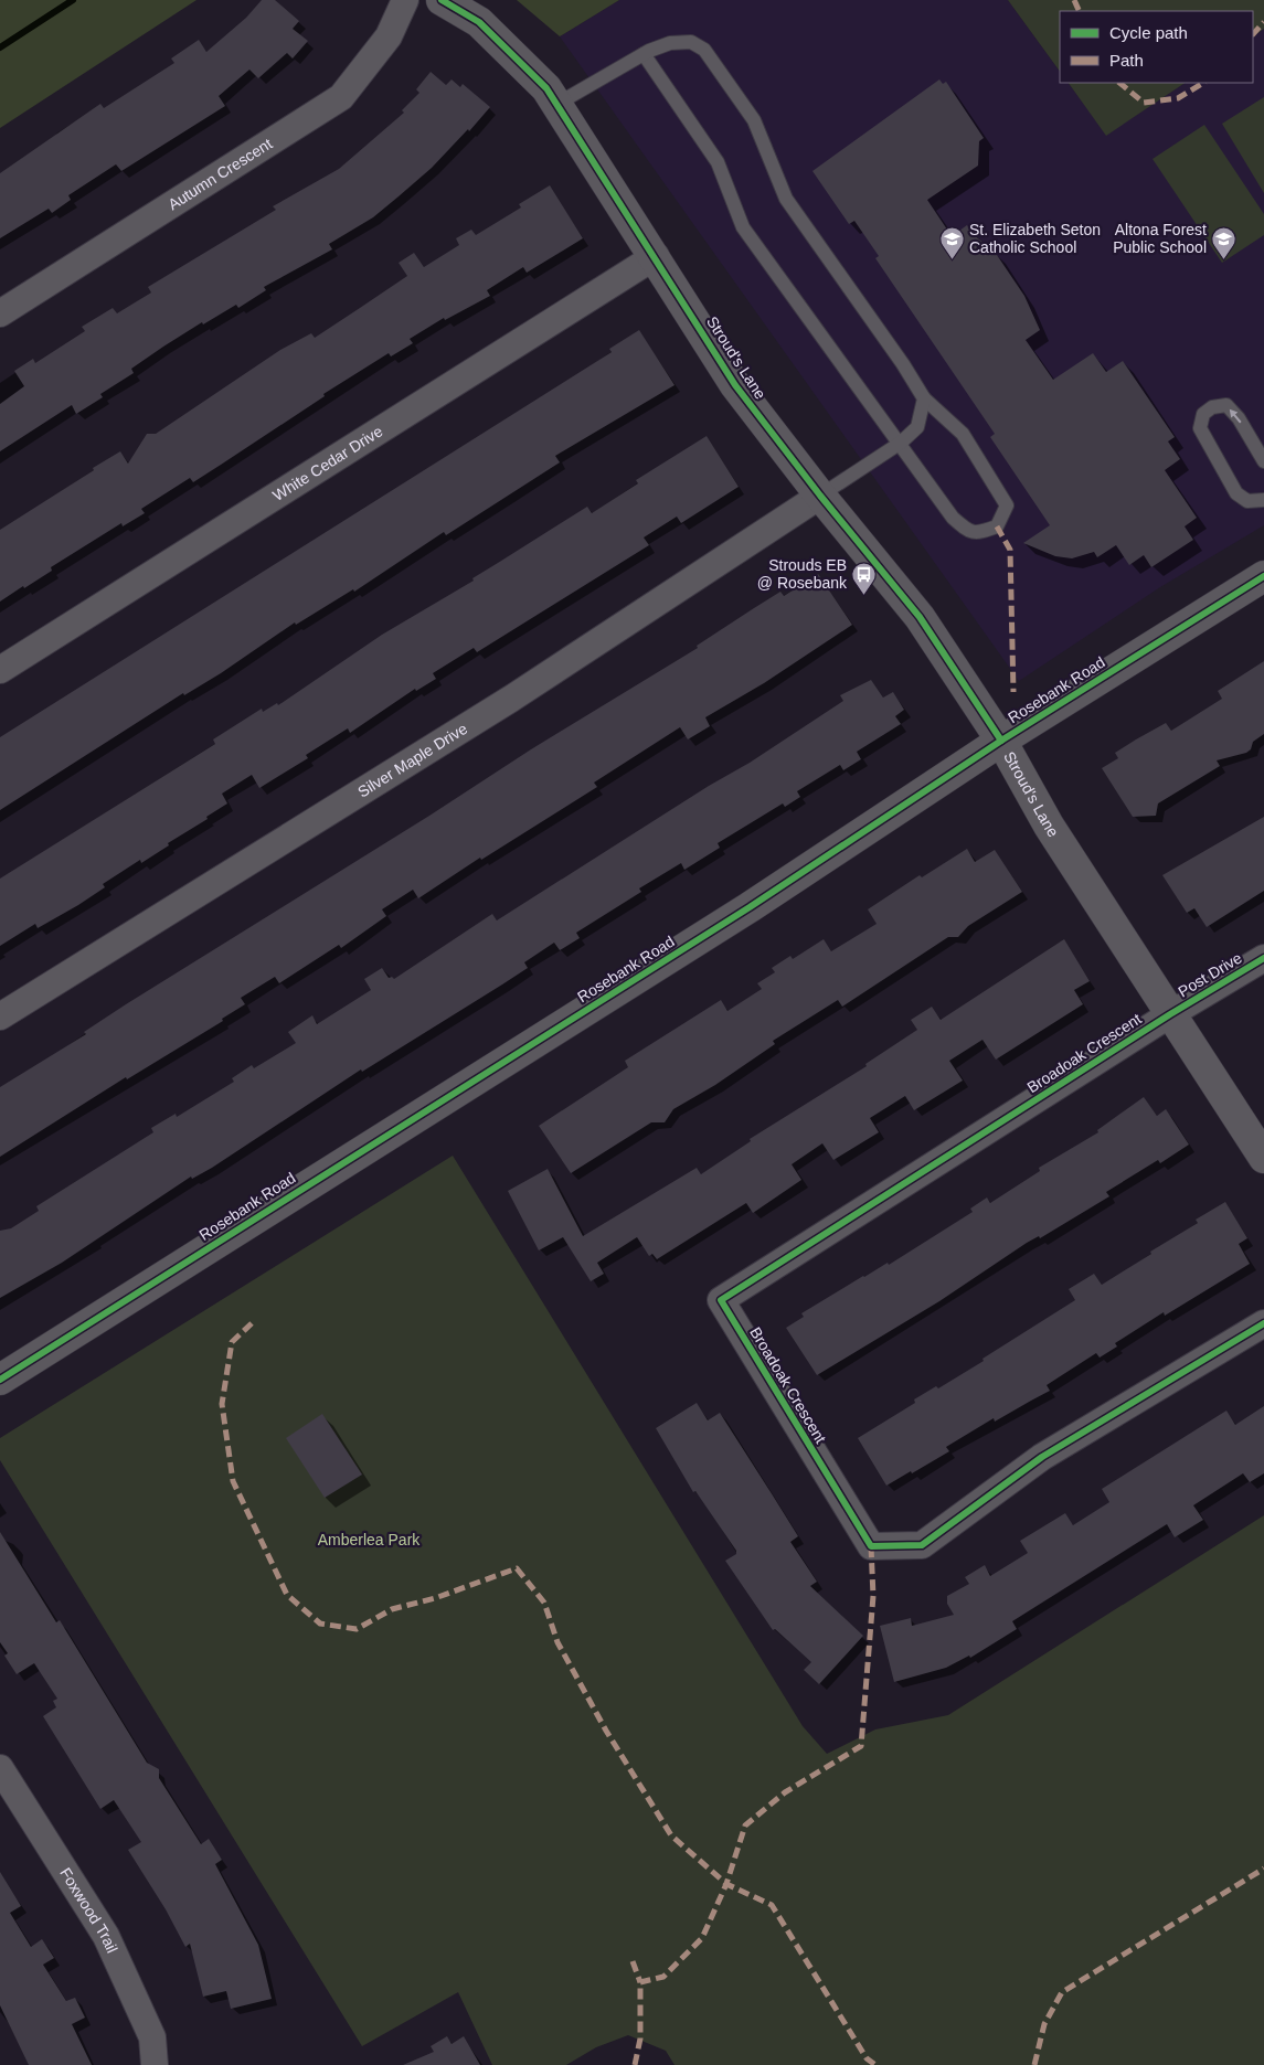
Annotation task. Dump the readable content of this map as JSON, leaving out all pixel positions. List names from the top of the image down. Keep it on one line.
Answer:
{"streets":{"street":["Autumn Crescent","Stroud's Lane","White Cedar Drive","Rosebank Road","Silver Maple Drive","Post Drive","Broadoak Crescent","Foxwood Trail"]},"crossings":[["Stroud's Lane","White Cedar Drive"],["Stroud's Lane","Rosebank Road"],["Stroud's Lane","Silver Maple Drive"],["Stroud's Lane","Post Drive"],["Stroud's Lane","Broadoak Crescent"],["Post Drive","Broadoak Crescent"]],"parks":["Amberlea Park"],"places":{"school or university":["St. Elizabeth Seton Catholic School","Altona Forest Public School"],"bus stop":["Strouds EB @ Rosebank"]},"legend":["Cycle path","Path"]}
